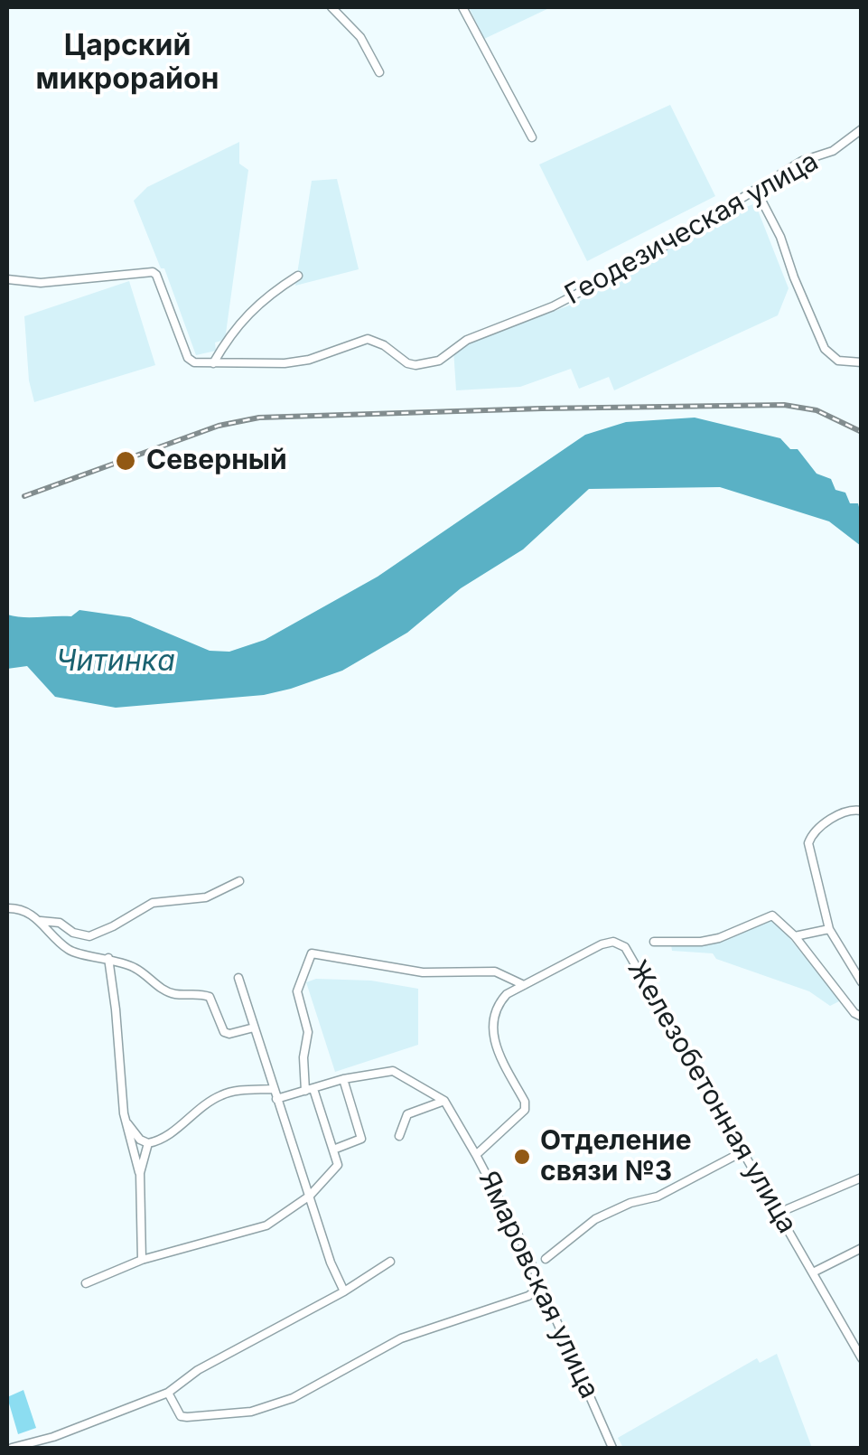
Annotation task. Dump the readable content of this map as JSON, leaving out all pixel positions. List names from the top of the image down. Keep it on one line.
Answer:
{"streets":{"street":["Геодезическая улица","Железобетонная улица","Ямаровская улица"]},"crossings":[["Железобетонная улица","Ямаровская улица"]],"districts":["Царский микрорайон"],"water":["Читинка"],"places":["Северный","Отделение связи №3"]}
